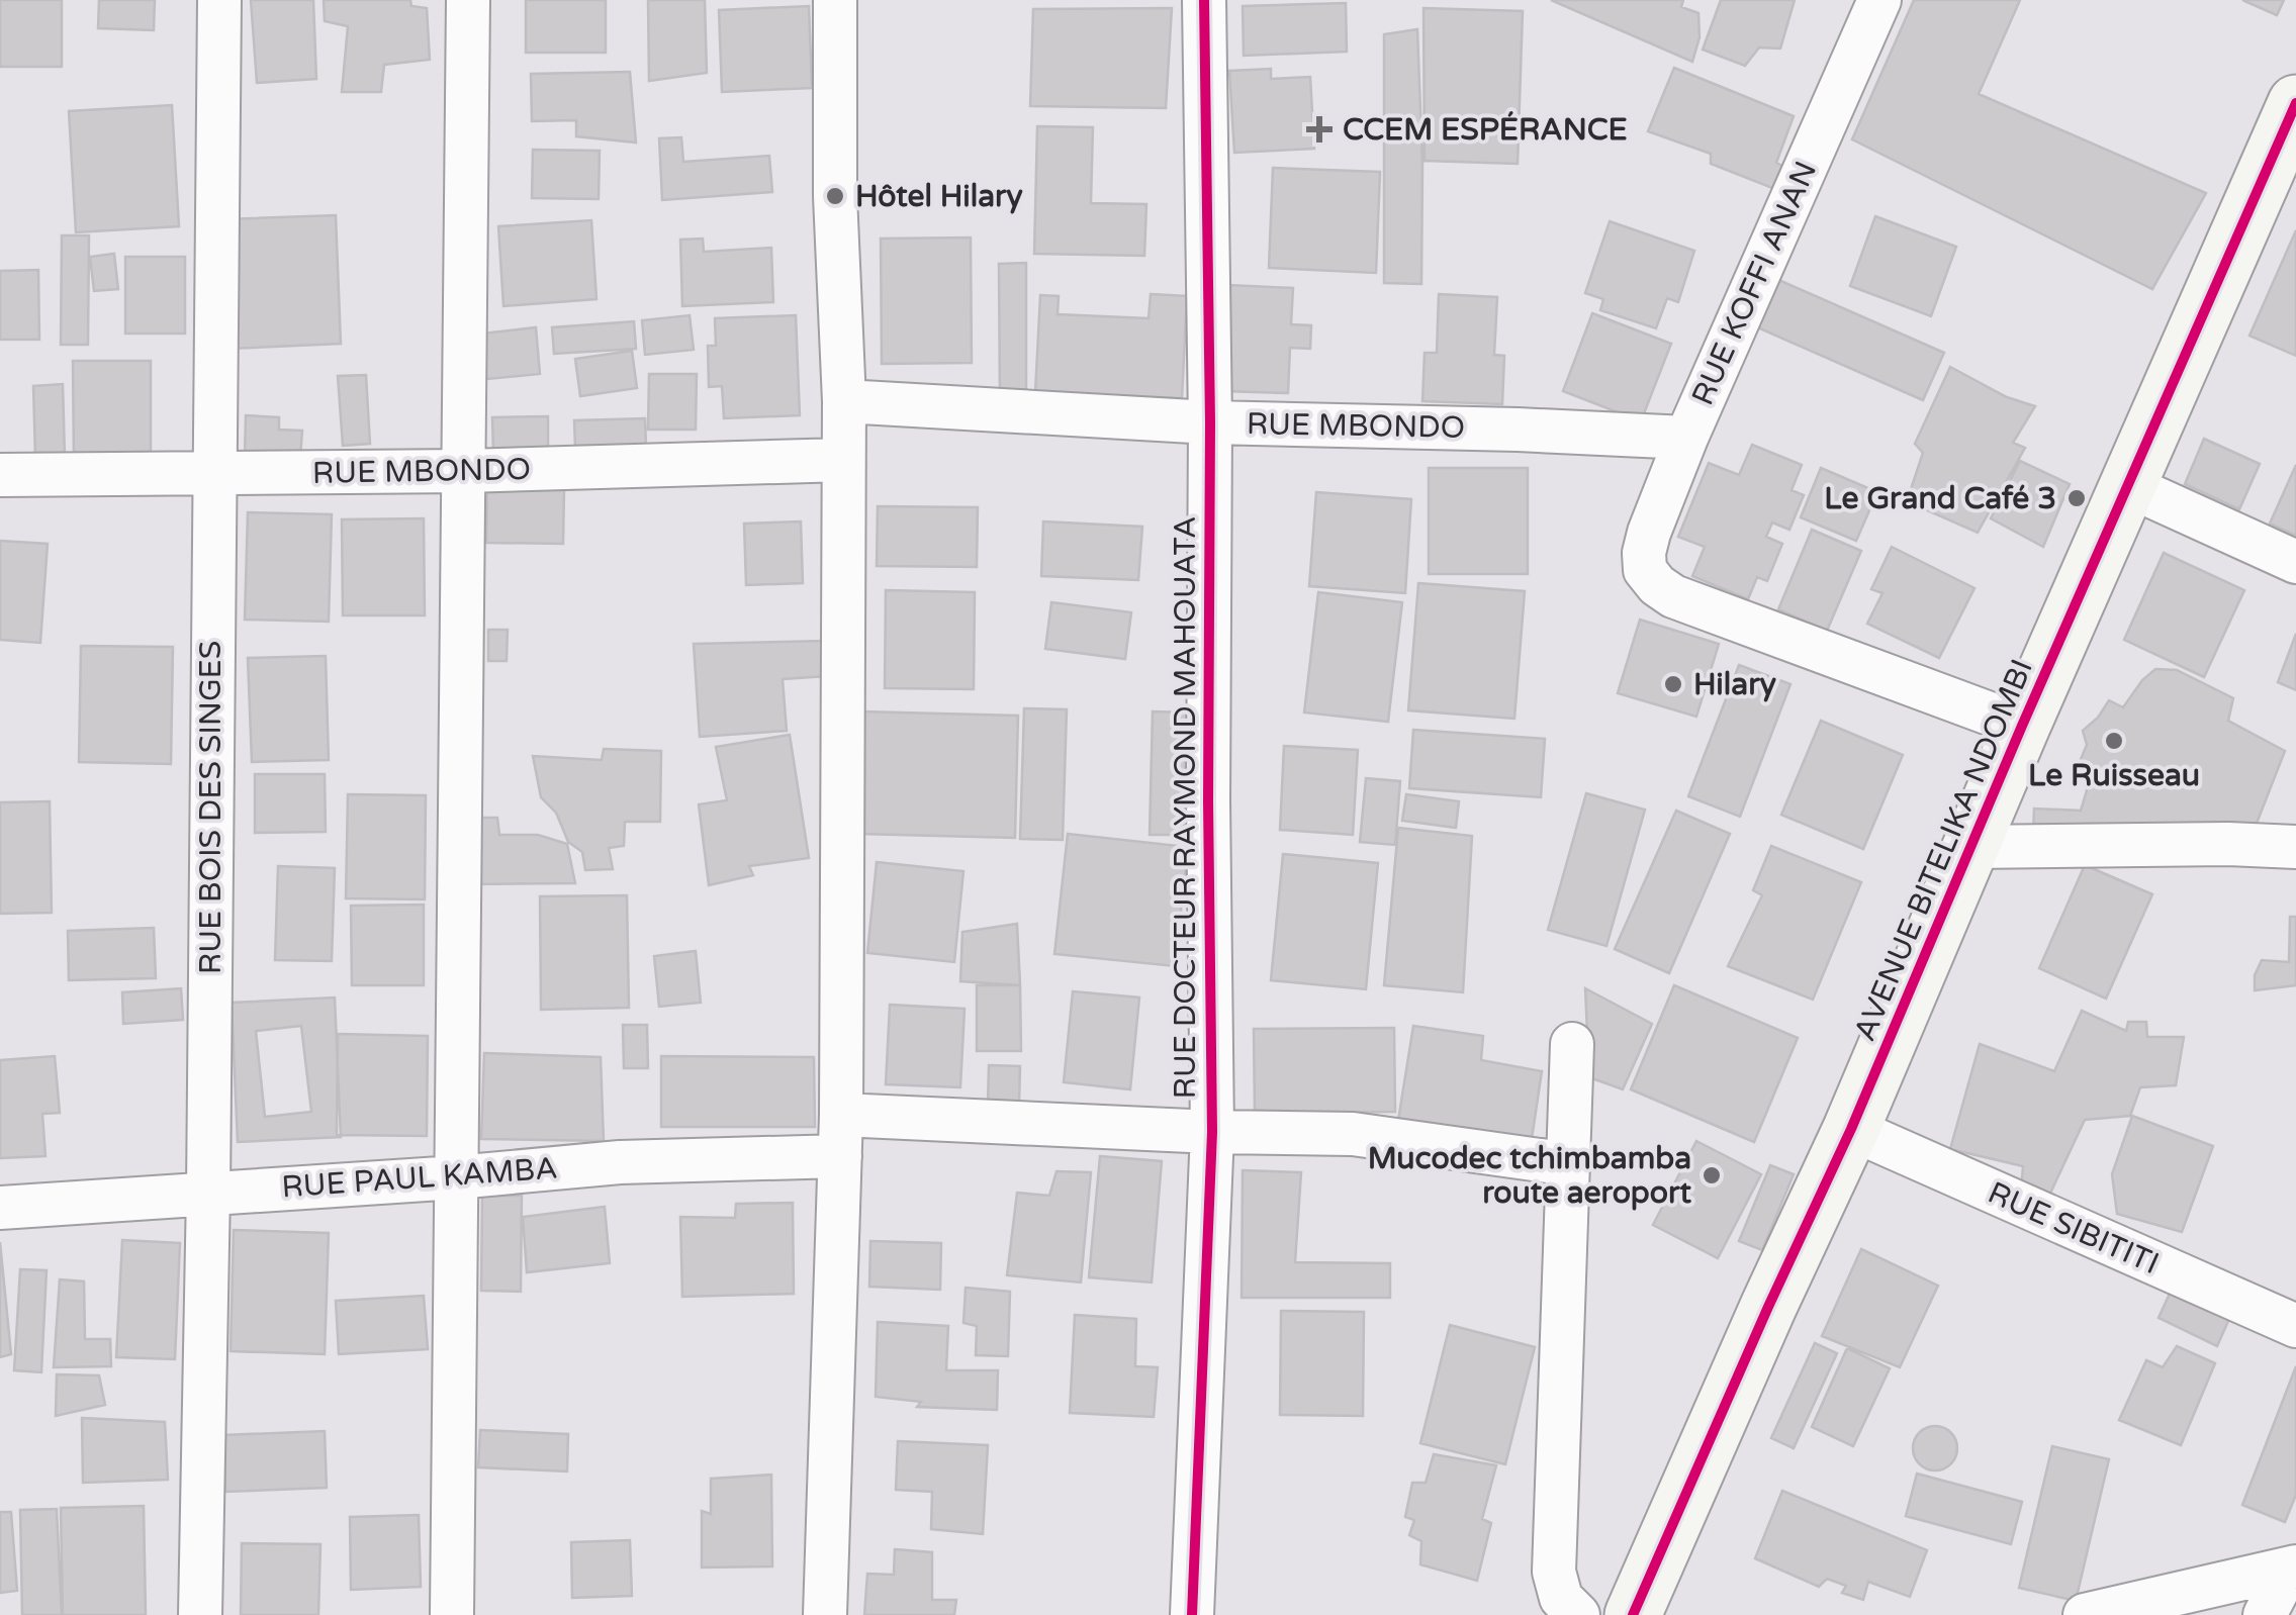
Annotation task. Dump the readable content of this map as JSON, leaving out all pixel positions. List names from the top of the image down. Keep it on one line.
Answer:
{"streets":{"street":["RUE KOFFI ANAN","RUE MBONDO","RUE BOIS DES SINGES","RUE DOCTEUR RAYMOND MAHOUATA","AVENUE BITELIKA NDOMBI","RUE PAUL KAMBA","RUE SIBITITI"]},"crossings":[["RUE KOFFI ANAN","RUE MBONDO"],["RUE KOFFI ANAN","AVENUE BITELIKA NDOMBI"],["RUE MBONDO","RUE BOIS DES SINGES"],["RUE MBONDO","RUE DOCTEUR RAYMOND MAHOUATA"],["RUE BOIS DES SINGES","RUE PAUL KAMBA"],["RUE DOCTEUR RAYMOND MAHOUATA","RUE PAUL KAMBA"],["AVENUE BITELIKA NDOMBI","RUE SIBITITI"]],"places":{"health":["CCEM ESPÉRANCE"],"other":["Hôtel Hilary","Le Grand Café 3","Hilary","Le Ruisseau","Mucodec tchimbamba route aeroport"]}}
